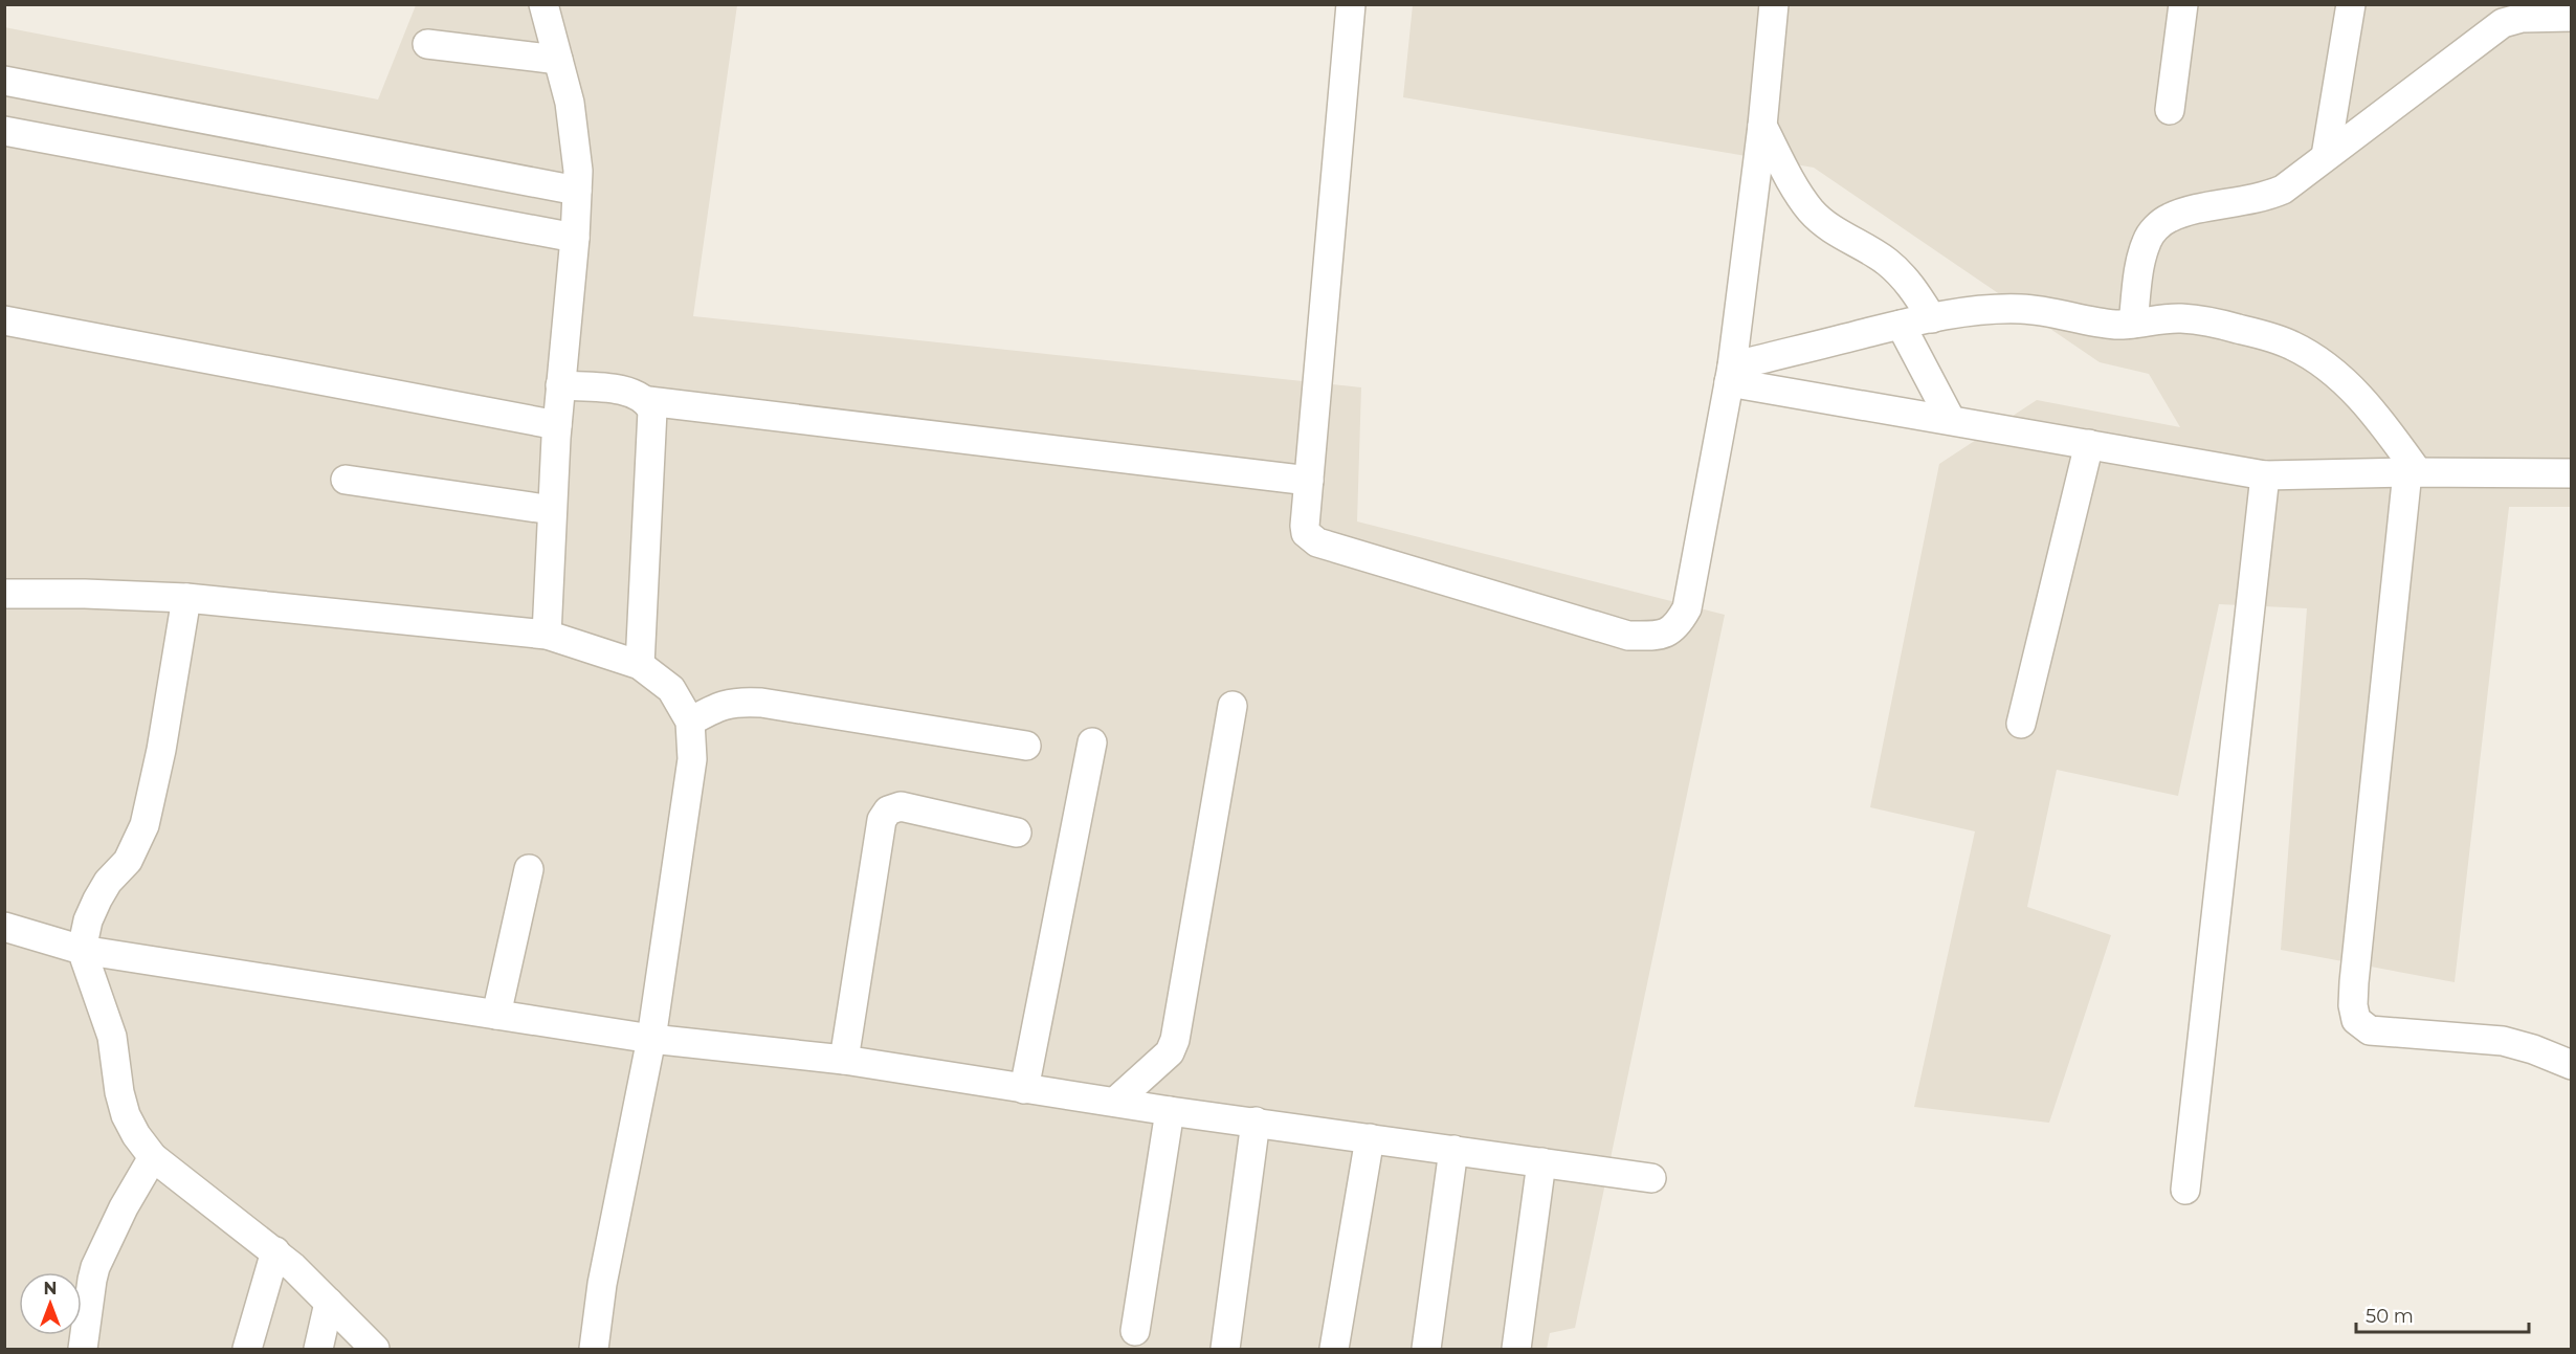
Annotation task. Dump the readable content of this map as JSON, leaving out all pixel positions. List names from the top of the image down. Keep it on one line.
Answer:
{"scale_bar":"50 m","north":"top"}
